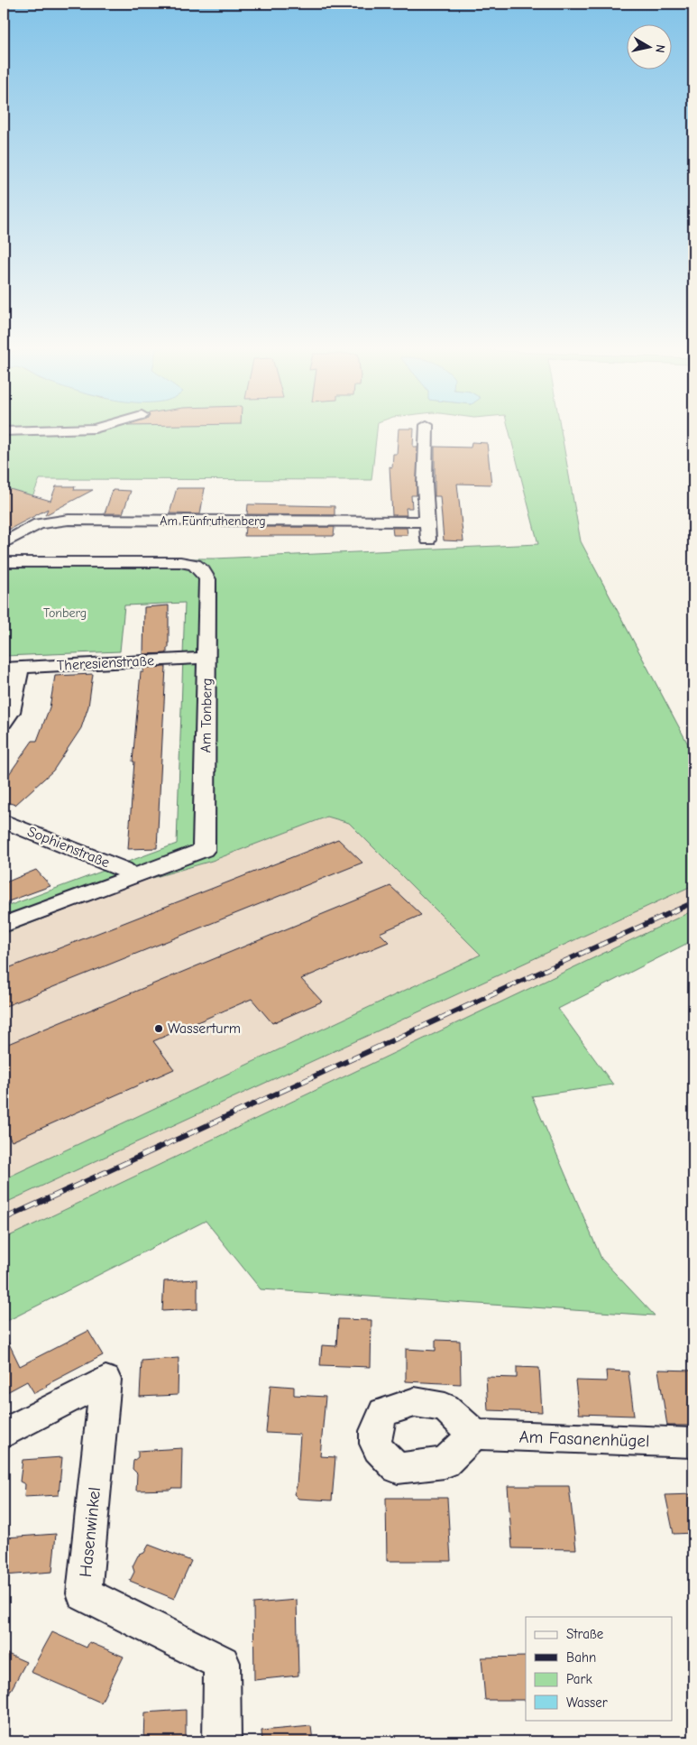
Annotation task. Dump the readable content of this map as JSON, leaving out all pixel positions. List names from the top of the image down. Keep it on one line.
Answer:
{"streets":{"street":["Am Fünfruthenberg","Theresienstraße","Am Tonberg","Sophienstraße","Am Fasanenhügel","Hasenwinkel"]},"crossings":[["Theresienstraße","Am Tonberg"],["Am Tonberg","Sophienstraße"]],"parks":["Tonberg"],"places":["Wasserturm"],"legend":["Straße","Bahn","Park","Wasser"],"north":"right"}
